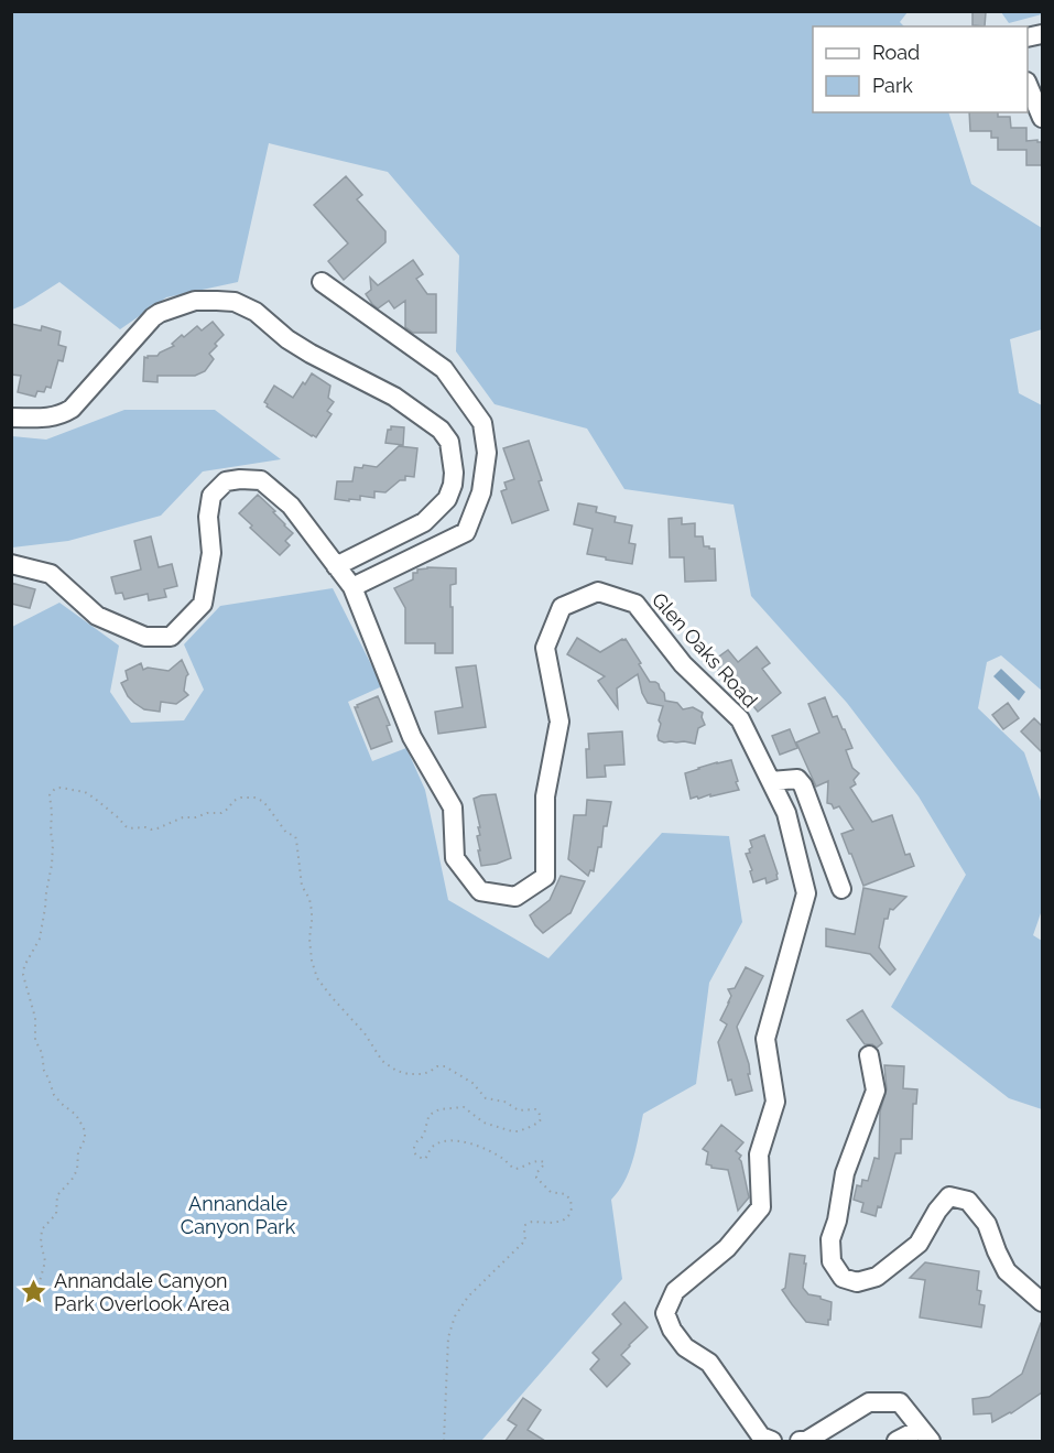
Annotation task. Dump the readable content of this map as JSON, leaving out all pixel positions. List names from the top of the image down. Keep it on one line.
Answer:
{"streets":{"street":["Glen Oaks Road"]},"parks":["Annandale Canyon Park"],"places":{"place":["Annandale Canyon Park Overlook Area"]},"legend":["Road","Park"]}
